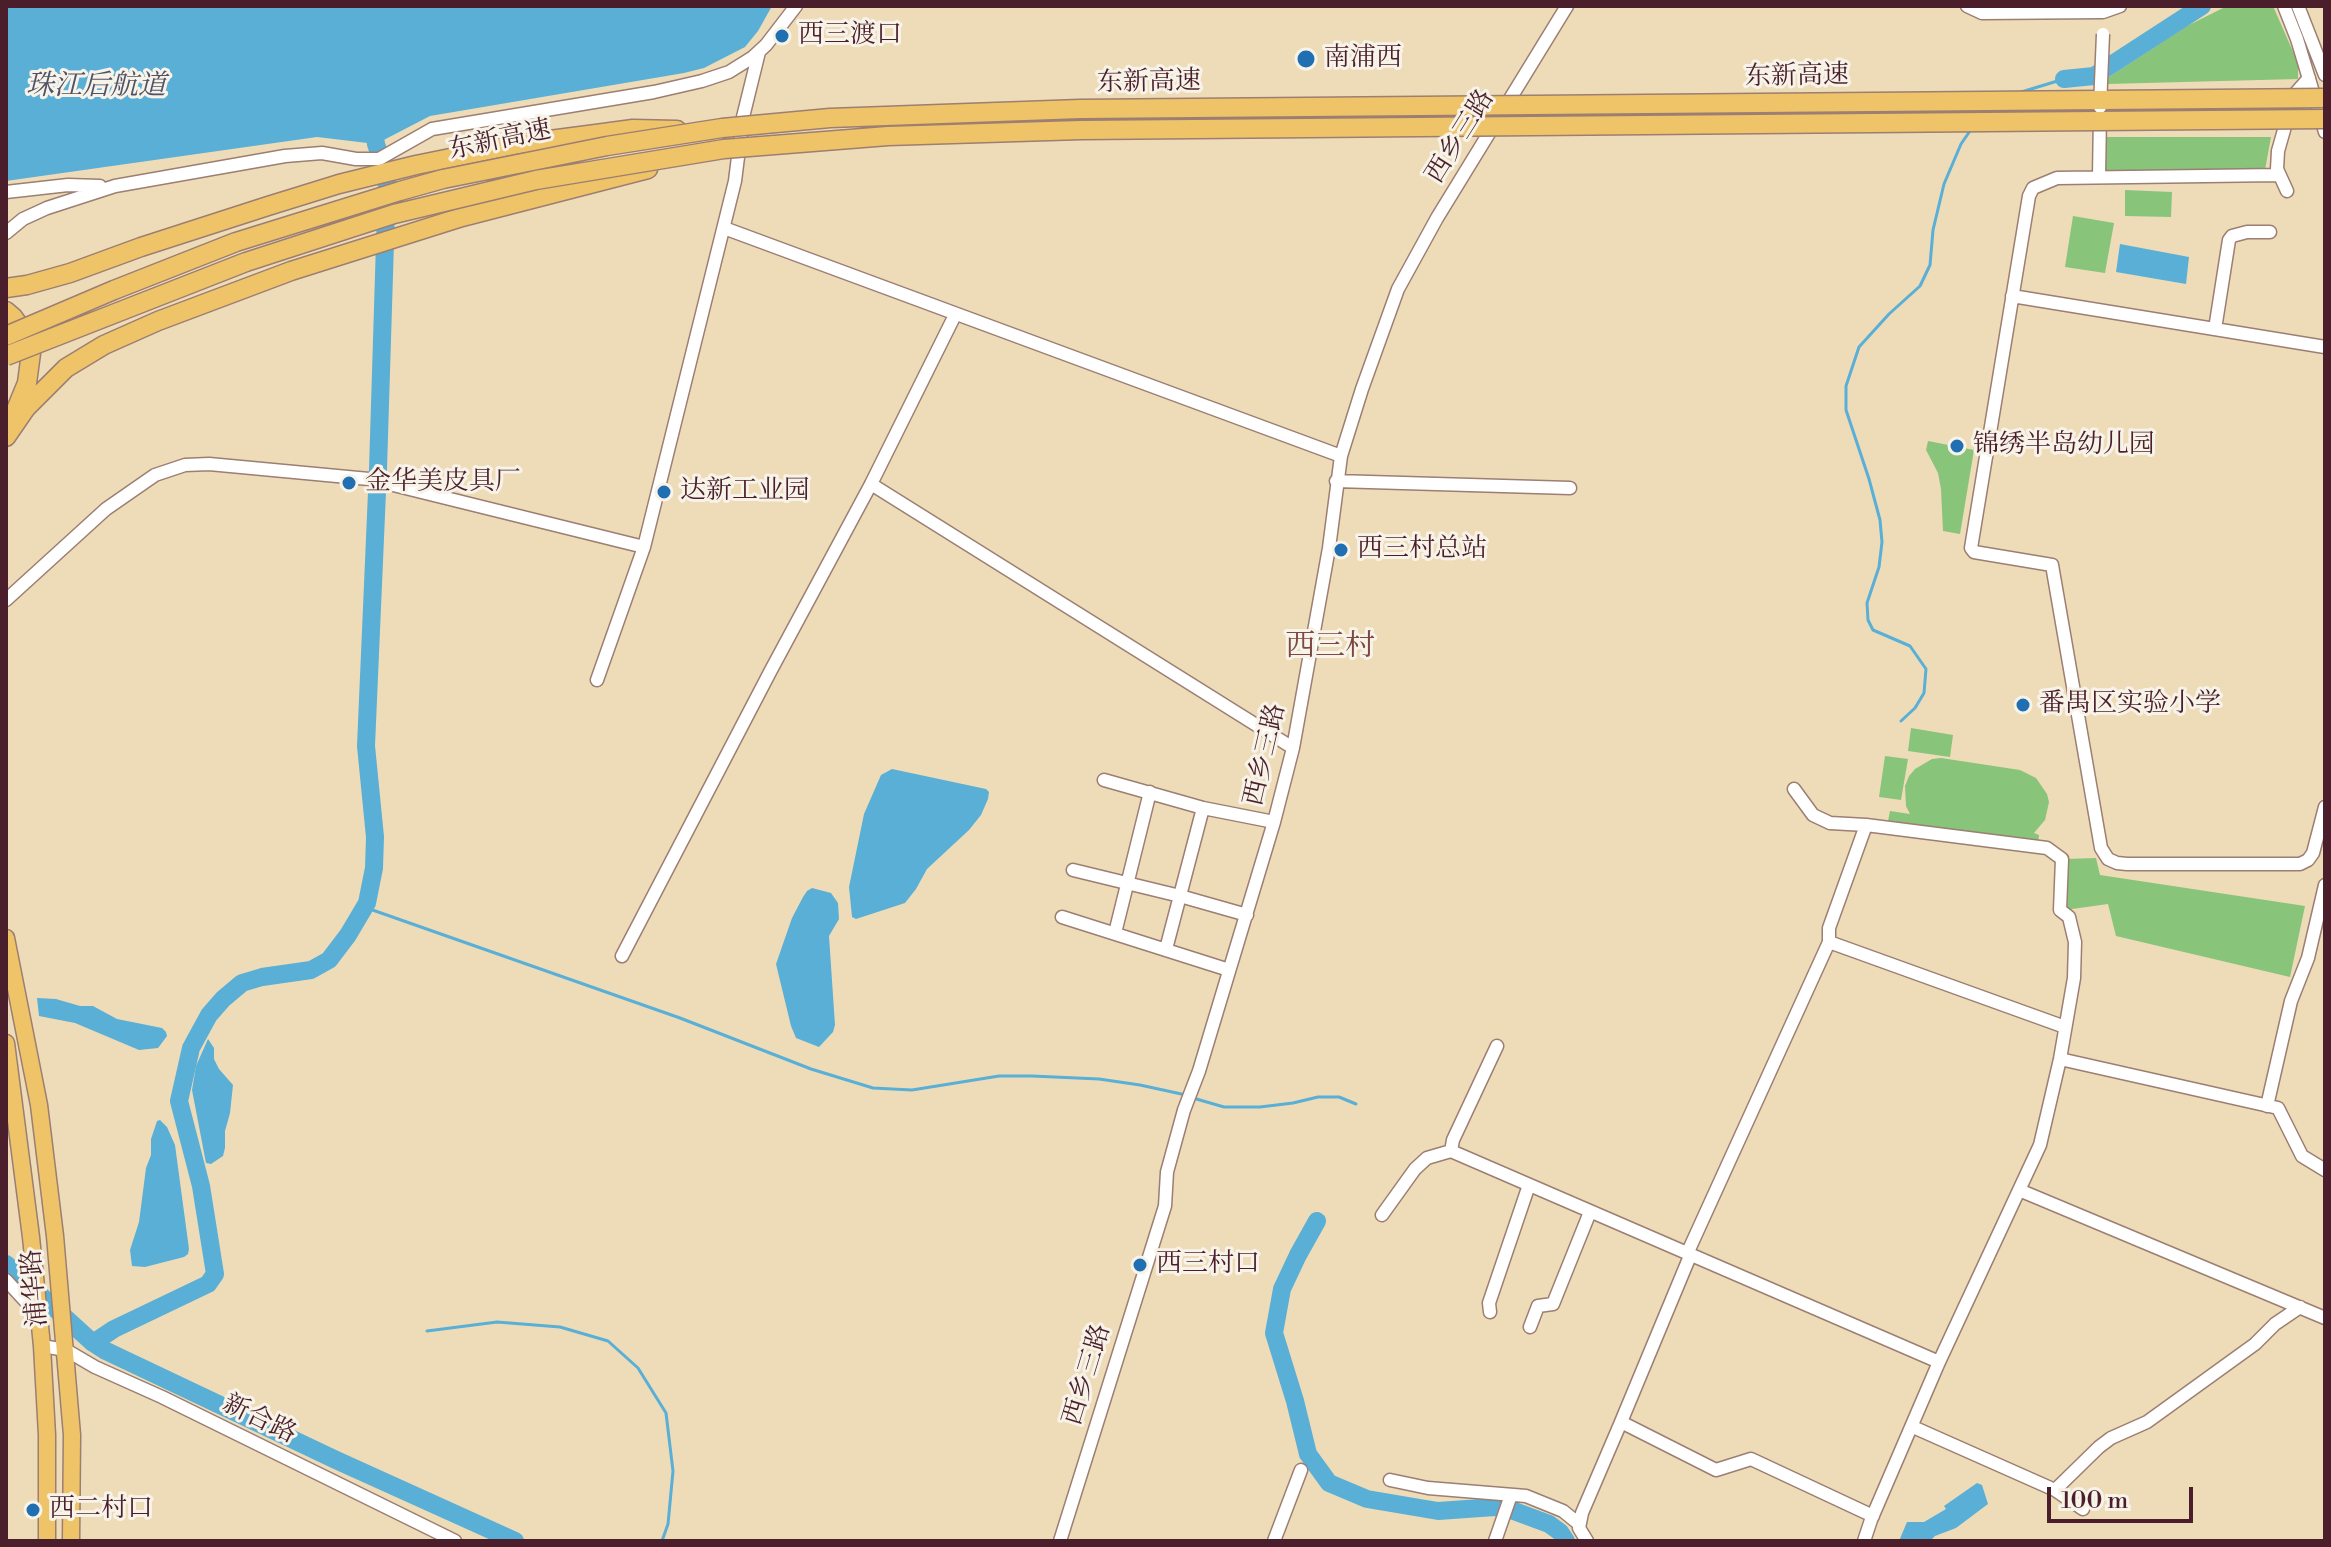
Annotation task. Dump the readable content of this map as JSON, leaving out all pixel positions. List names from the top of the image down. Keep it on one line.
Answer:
{"streets":{"highway":["东新高速"],"main road":["浦华路"],"street":["西乡三路","新合路"]},"crossings":[["浦华路","新合路"]],"districts":["西三村"],"water":["珠江后航道"],"places":["西三渡口","南浦西","锦绣半岛幼儿园","金华美皮具厂","达新工业园","西三村总站","番禺区实验小学","西三村口","西二村口"],"scale_bar":"100 m"}
